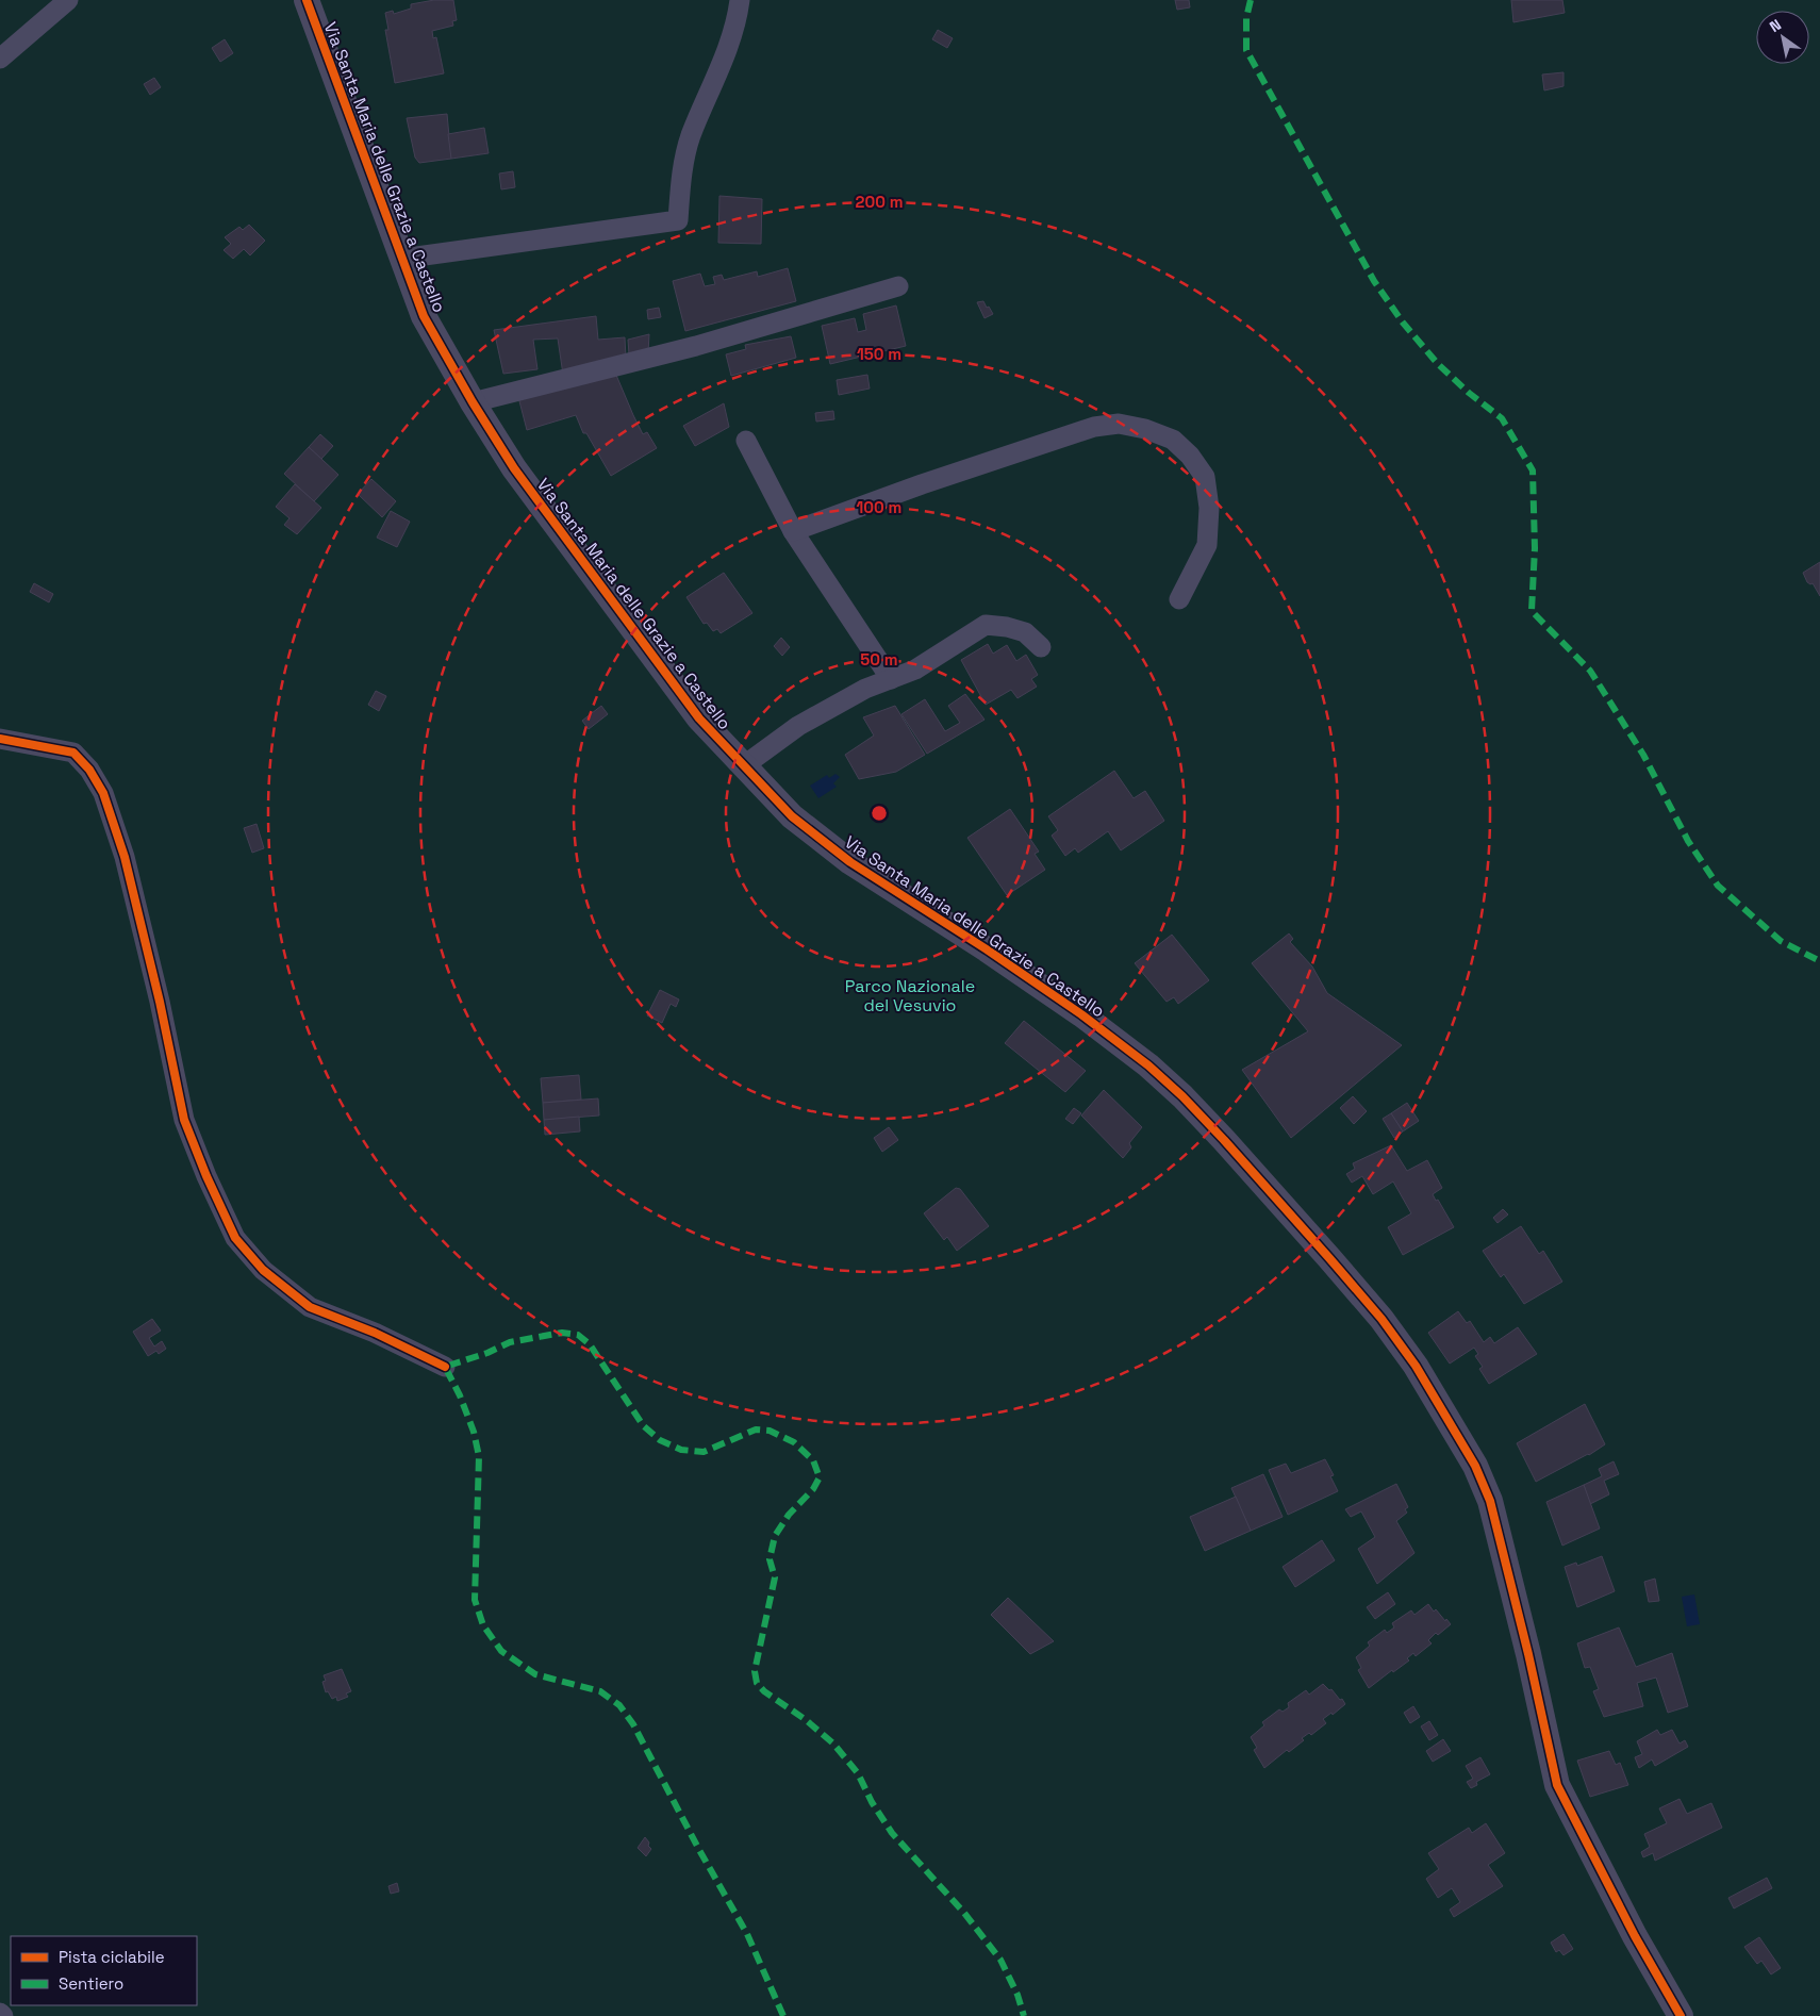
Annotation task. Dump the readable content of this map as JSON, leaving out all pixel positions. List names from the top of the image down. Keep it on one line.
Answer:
{"streets":{"street":["Via Santa Maria delle Grazie a Castello"]},"parks":["Parco Nazionale del Vesuvio"],"legend":["Pista ciclabile","Sentiero"],"north":"top left","rings":["200 m","150 m","100 m","50 m"]}
